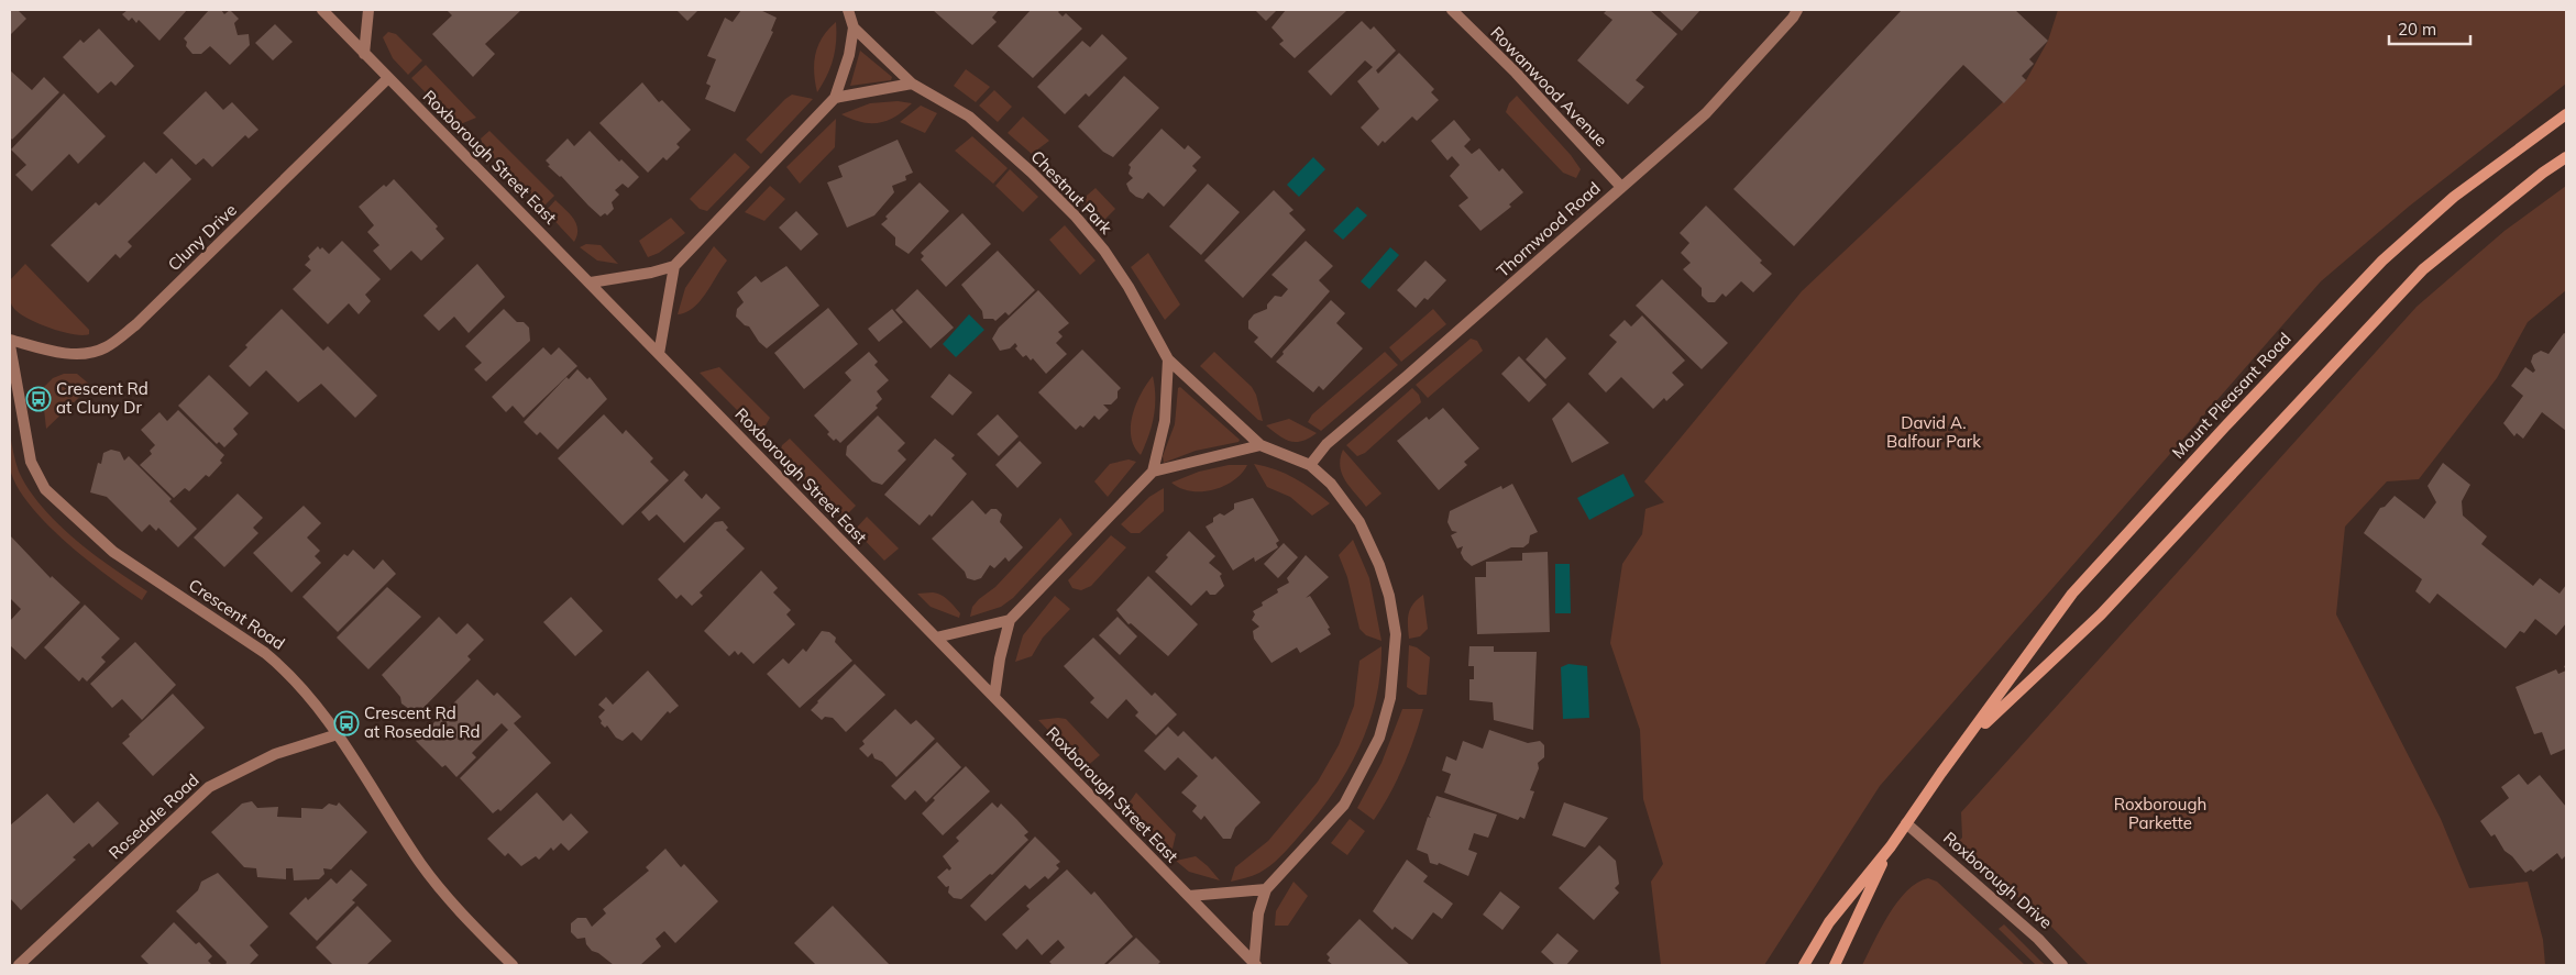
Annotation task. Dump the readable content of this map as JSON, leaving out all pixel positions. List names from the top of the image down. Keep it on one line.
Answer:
{"streets":{"main road":["Mount Pleasant Road"],"street":["Rowanwood Avenue","Roxborough Street East","Chestnut Park","Thornwood Road","Cluny Drive","Crescent Road","Rosedale Road","Roxborough Drive"]},"crossings":[["Rowanwood Avenue","Thornwood Road"],["Roxborough Street East","Chestnut Park"],["Roxborough Street East","Cluny Drive"],["Chestnut Park","Thornwood Road"],["Mount Pleasant Road","Roxborough Drive"],["Crescent Road","Rosedale Road"]],"parks":["David A. Balfour Park","Roxborough Parkette"],"places":{"bus stop":["Crescent Rd at Cluny Dr","Crescent Rd at Rosedale Rd"]},"scale_bar":"20 m"}
